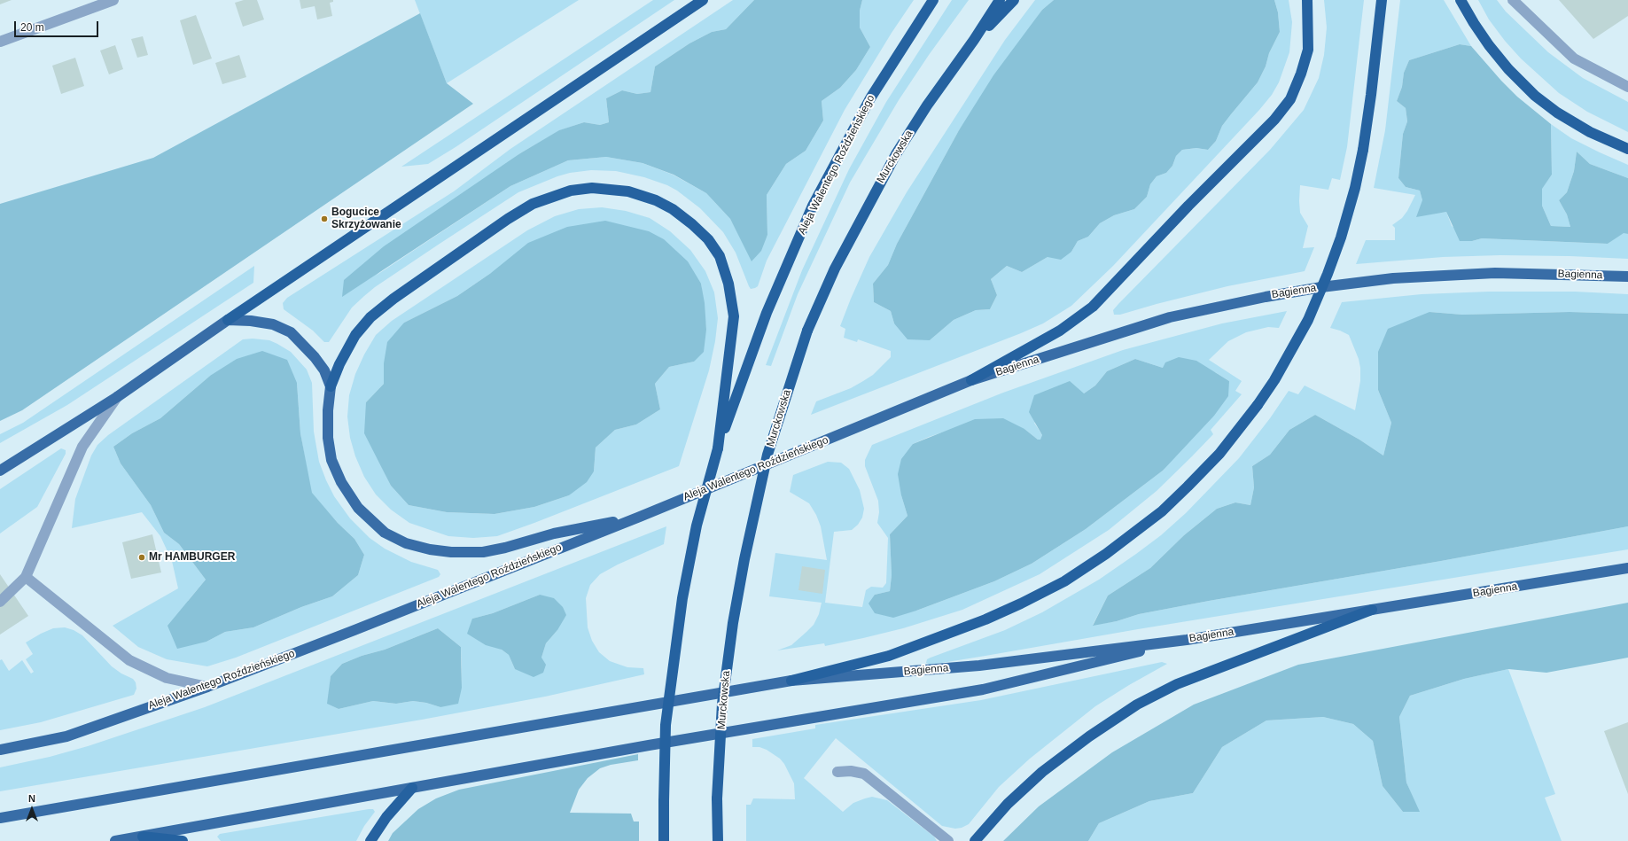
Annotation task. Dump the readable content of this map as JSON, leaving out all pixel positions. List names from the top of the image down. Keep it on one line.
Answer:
{"streets":{"highway":["Murckowska","Aleja Walentego Roździeńskiego"],"main road":["Bagienna"]},"crossings":[["Aleja Walentego Roździeńskiego","Bagienna"]],"places":["Bogucice Skrzyżowanie","Mr HAMBURGER"],"scale_bar":"20 m","north":"top"}
